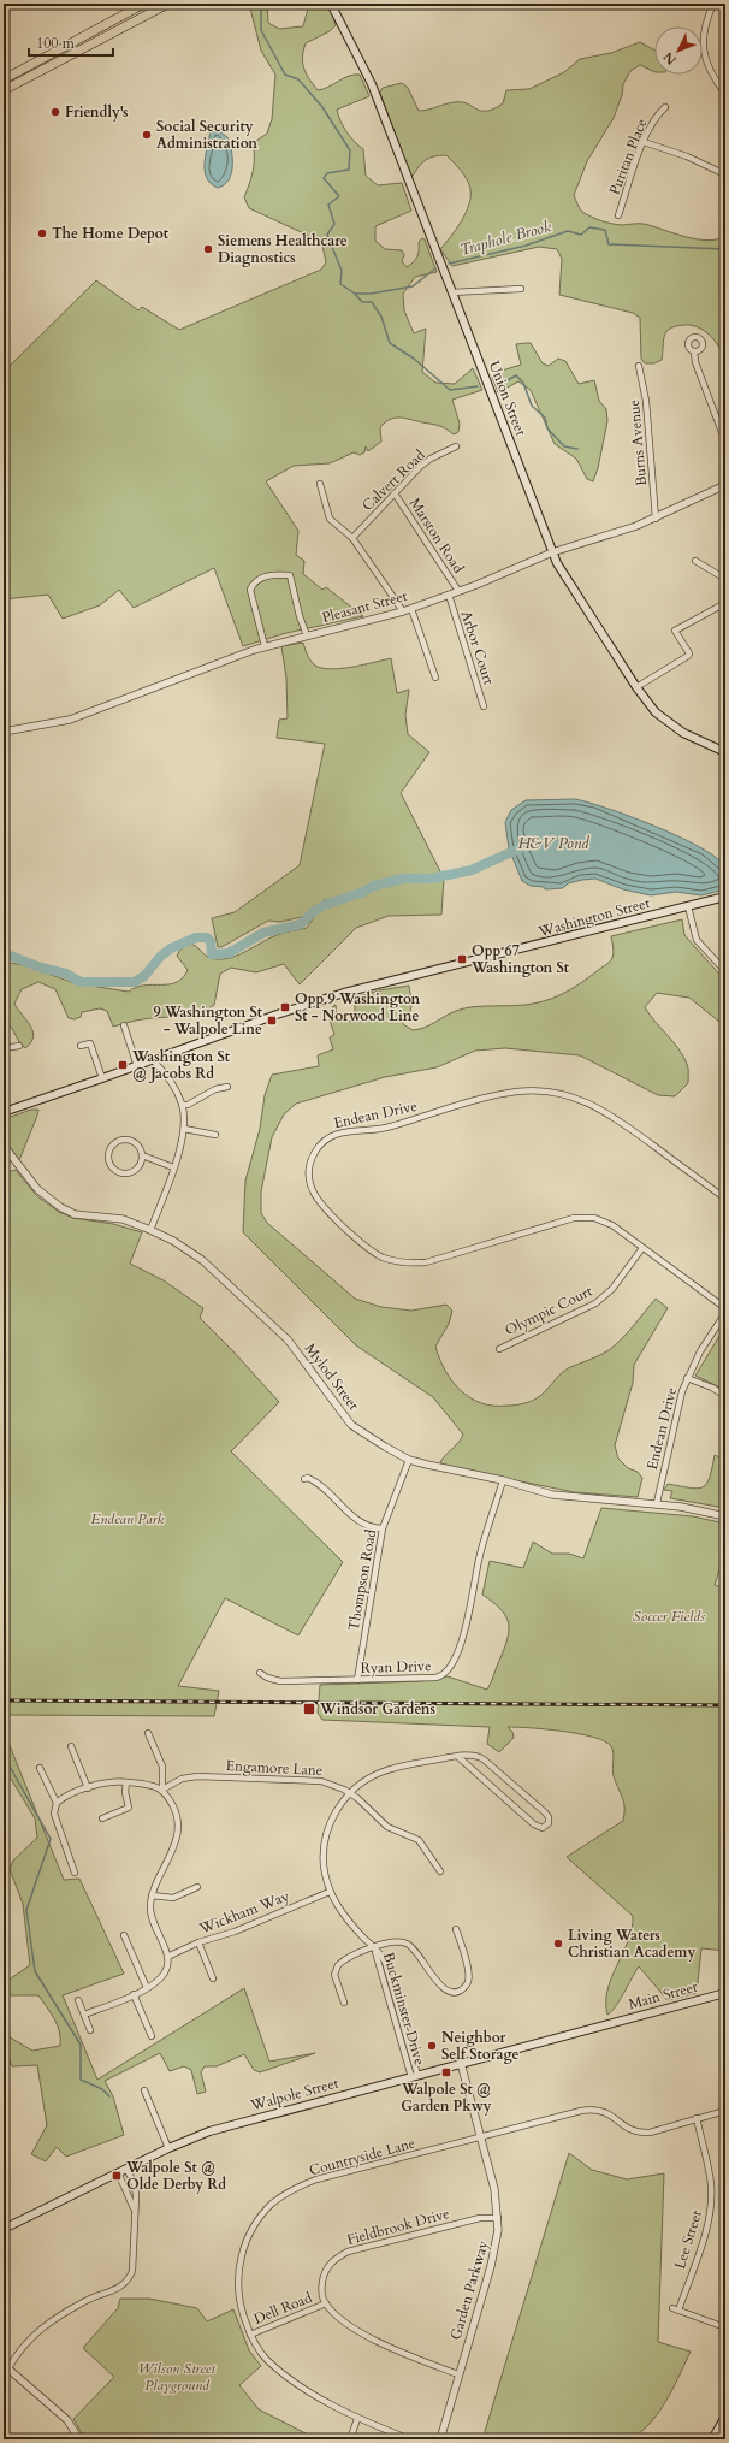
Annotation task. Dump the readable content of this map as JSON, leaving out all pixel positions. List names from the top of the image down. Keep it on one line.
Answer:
{"streets":{"main road":["Union Street","Washington Street","Main Street","Walpole Street"],"street":["Puritan Place","Burns Avenue","Calvert Road","Marston Road","Pleasant Street","Arbor Court","Endean Drive","Olympic Court","Mylod Street","Thompson Road","Ryan Drive","Engamore Lane","Wickham Way","Buckminster Drive","Countryside Lane","Fieldbrook Drive","Lee Street","Garden Parkway","Dell Road"]},"crossings":[["Union Street","Pleasant Street"],["Burns Avenue","Pleasant Street"],["Calvert Road","Marston Road"],["Marston Road","Pleasant Street"],["Pleasant Street","Arbor Court"],["Endean Drive","Olympic Court"],["Endean Drive","Mylod Street"],["Mylod Street","Thompson Road"],["Mylod Street","Ryan Drive"],["Thompson Road","Ryan Drive"],["Engamore Lane","Buckminster Drive"],["Wickham Way","Buckminster Drive"],["Main Street","Walpole Street"],["Buckminster Drive","Walpole Street"],["Walpole Street","Garden Parkway"],["Countryside Lane","Lee Street"],["Countryside Lane","Garden Parkway"],["Countryside Lane","Dell Road"],["Fieldbrook Drive","Garden Parkway"],["Fieldbrook Drive","Dell Road"]],"water":["Traphole Brook","H&V Pond"],"parks":["Endean Park","Soccer Fields","Wilson Street Playground"],"places":{"other":["Friendly's","Social Security Administration","The Home Depot","Siemens Healthcare Diagnostics","Living Waters Christian Academy","Neighbor Self Storage"],"transit":["Opp 67 Washington St","Opp 9 Washington St - Norwood Line","9 Washington St - Walpole Line","Washington St @ Jacobs Rd","Windsor Gardens","Walpole St @ Garden Pkwy","Walpole St @ Olde Derby Rd"]},"scale_bar":"100 m","north":"bottom left"}
